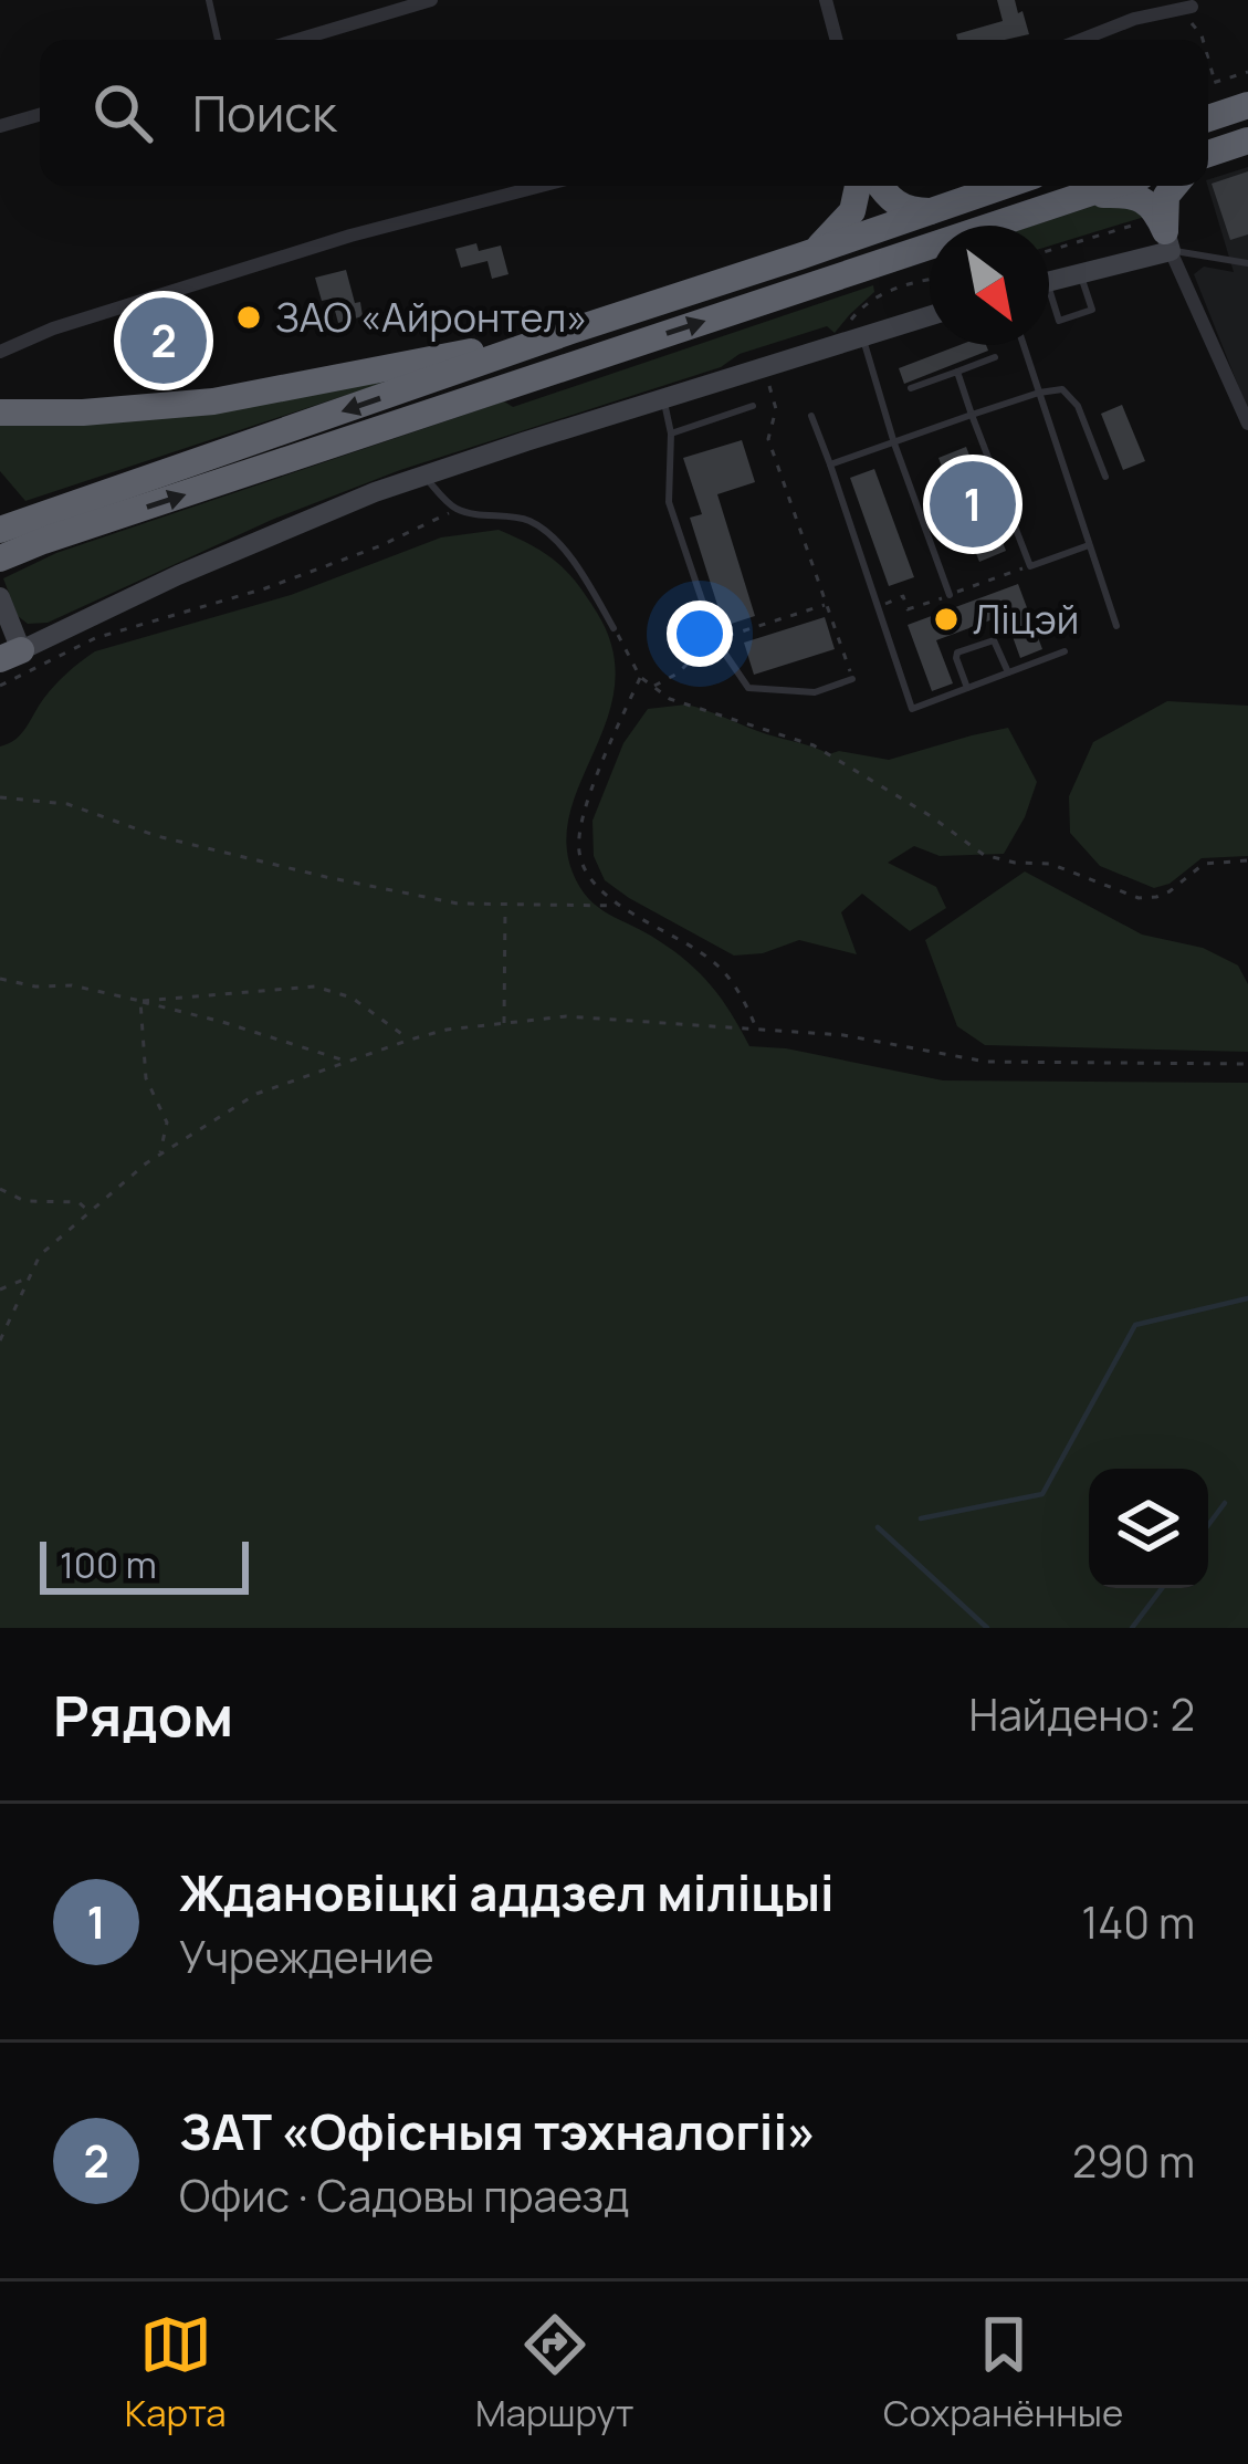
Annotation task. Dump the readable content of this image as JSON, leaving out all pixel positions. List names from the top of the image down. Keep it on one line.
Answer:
{"places":["ЗАО «Айронтел»","Ліцэй"],"scale_bar":"100 m","north":"bottom right","page":{"search":"Поиск","pins":["2","1"],"scale":"100 m","heading":["Рядом","Найдено: 2"],"list":[{"mark":"1","name":"Ждановіцкі аддзел міліцыі","note":"Учреждение","value":"140 m"},{"mark":"2","name":"ЗАТ «Офісныя тэхналогіі»","note":"Офис · Садовы праезд","value":"290 m"}],"nav":["Карта","Маршрут","Сохранённые"]}}
